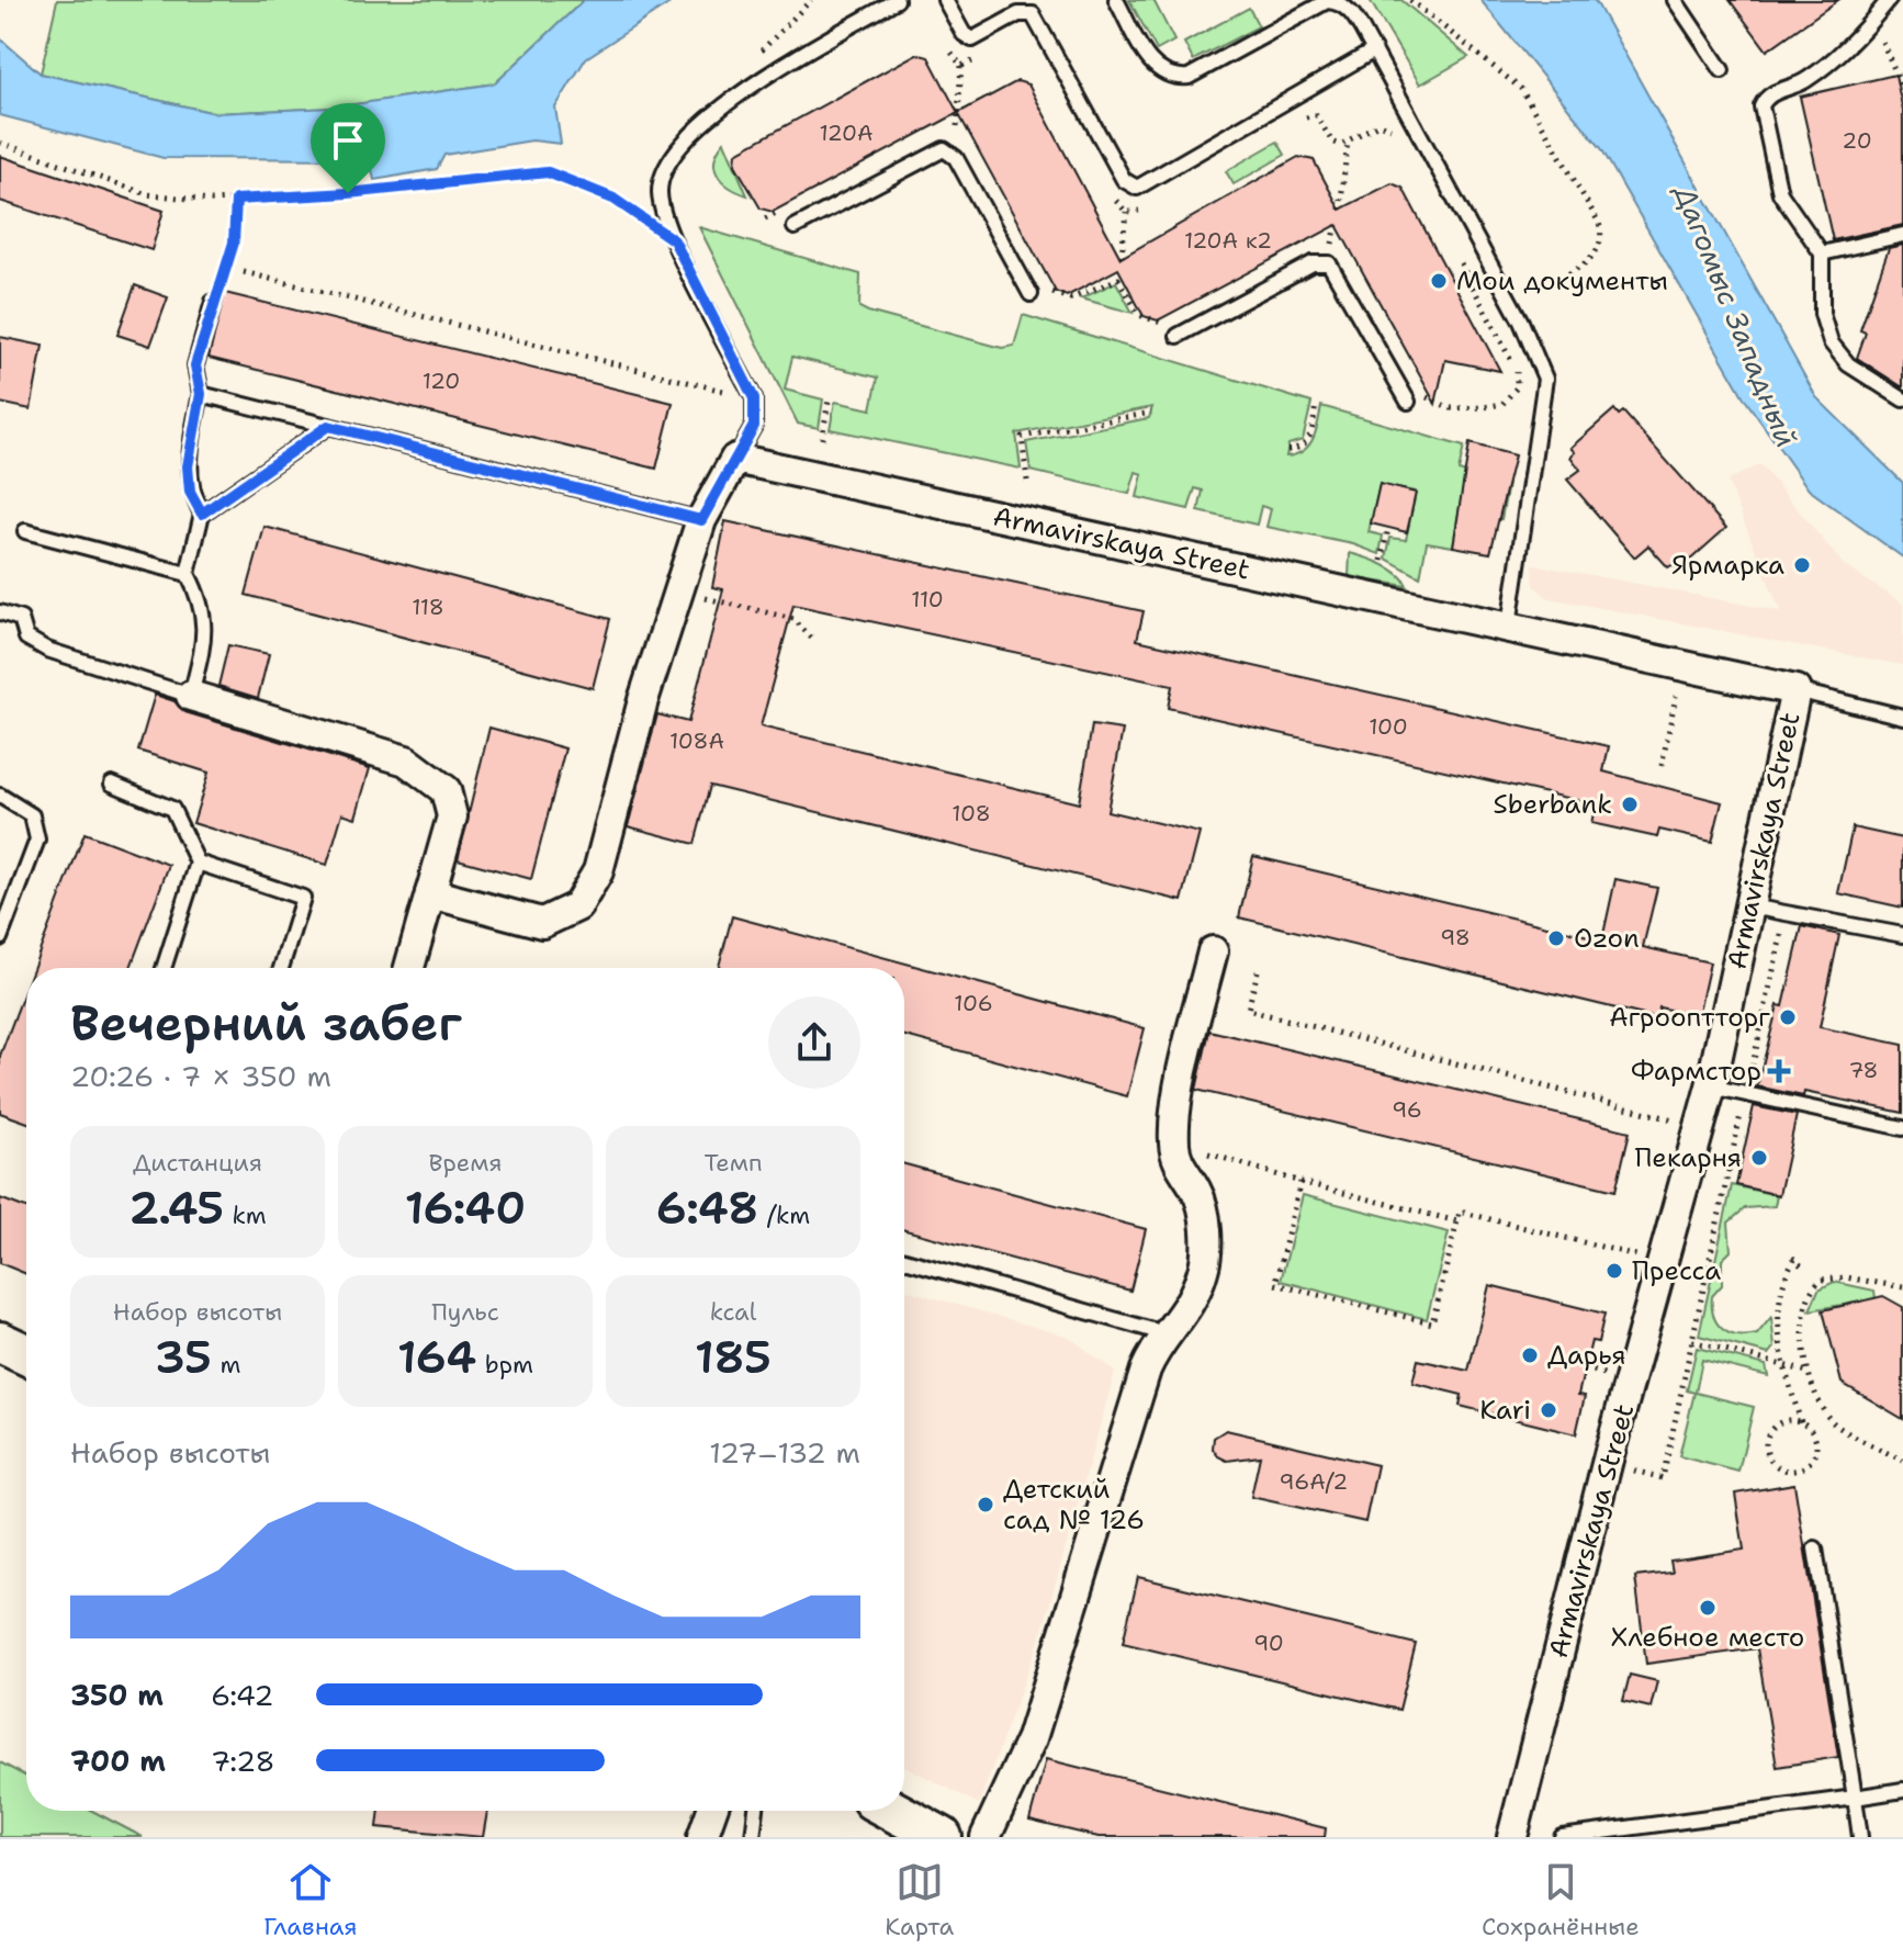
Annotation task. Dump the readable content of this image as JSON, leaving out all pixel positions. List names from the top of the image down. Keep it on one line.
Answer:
{"streets":{"street":["Armavirskaya Street"]},"water":["Дагомыс Западный"],"places":{"other":["Мои документы","Ярмарка","Sberbank","Ozon","Агрооптторг","Пекарня","Пресса","Дарья","Kari","Детский сад № 126","Хлебное место"],"health":["Фармстор"]},"house_numbers":["120А","20","120А к2","120","110","118","100","108А","108","98","106","78","96","96А/2","90"],"page":{"heading":["Вечерний забег","20:26 · 7 × 350 m"],"stats":[["Дистанция","2.45 km"],["Время","16:40"],["Темп","6:48 /km"],["Набор высоты","35 m"],["Пульс","164 bpm"],["kcal","185"]],"chart":["Набор высоты","127–132 m"],"list":[{"name":"350 m","note":"6:42"},{"name":"700 m","note":"7:28"}],"tabs":["Главная","Карта","Сохранённые"]}}
